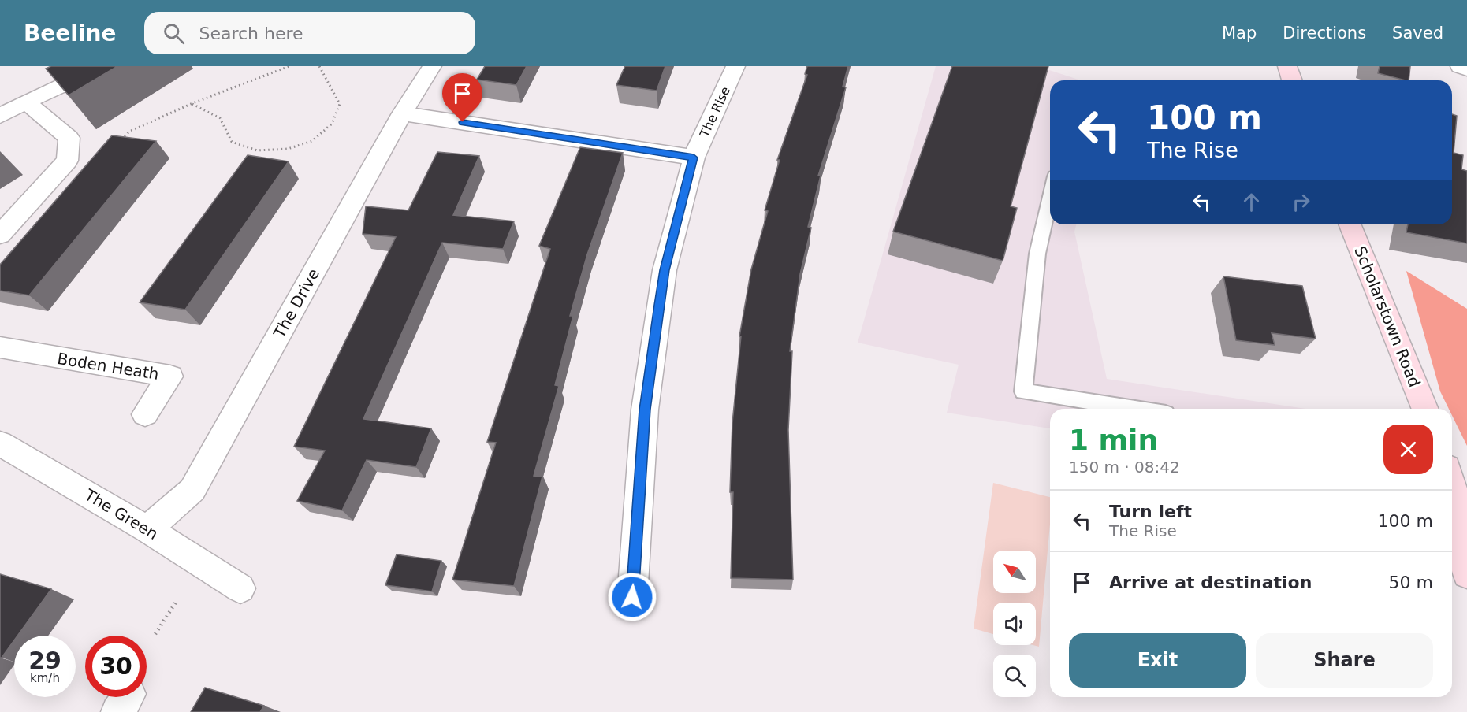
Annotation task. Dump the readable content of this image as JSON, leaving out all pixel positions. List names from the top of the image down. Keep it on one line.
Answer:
{"streets":{"main road":["Scholarstown Road"],"street":["The Rise","The Drive","Boden Heath","The Green"]},"crossings":[["The Drive","The Green"]],"north":"top left","page":{"header":"Beeline","search":"Search here","nav":["Map","Directions","Saved"],"turn":["100 m","The Rise"],"heading":["1 min","150 m · 08:42"],"list":[{"name":"Turn left","note":"The Rise","value":"100 m"},{"name":"Arrive at destination","value":"50 m"}],"buttons":["Exit","Share"],"speed":"29 km/h","limit":"30"}}
